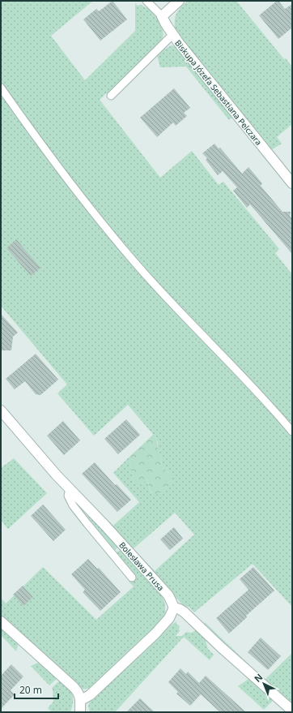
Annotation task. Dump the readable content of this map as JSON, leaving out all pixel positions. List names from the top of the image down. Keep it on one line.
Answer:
{"streets":{"street":["Biskupa Józefa Sebastiana Pelczara","Bolesława Prusa"]},"scale_bar":"20 m","north":"top left"}
